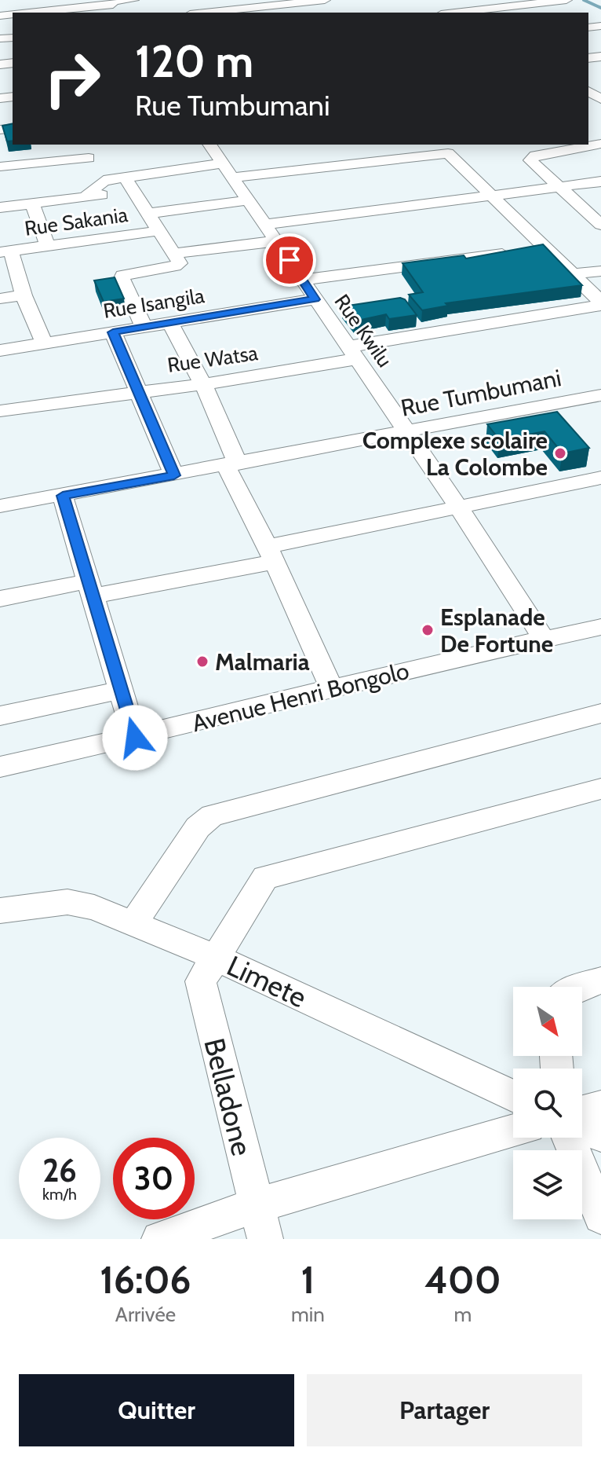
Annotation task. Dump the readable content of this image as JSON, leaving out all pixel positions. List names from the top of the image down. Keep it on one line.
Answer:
{"streets":{"street":["Rue Sakania","Rue Isangila","Rue Kwilu","Rue Watsa","Rue Tumbumani","Avenue Henri Bongolo","Limete","Belladone"]},"crossings":[["Rue Isangila","Rue Kwilu"],["Rue Kwilu","Rue Watsa"],["Rue Kwilu","Rue Tumbumani"],["Rue Kwilu","Avenue Henri Bongolo"],["Limete","Belladone"]],"places":["Complexe scolaire La Colombe","Esplanade De Fortune","Malmaria"],"north":"bottom right","page":{"turn":["120 m","Rue Tumbumani"],"speed":"26 km/h","limit":"30","eta":["16:06","Arrivée","1","min","400","m"],"buttons":["Quitter","Partager"]}}
